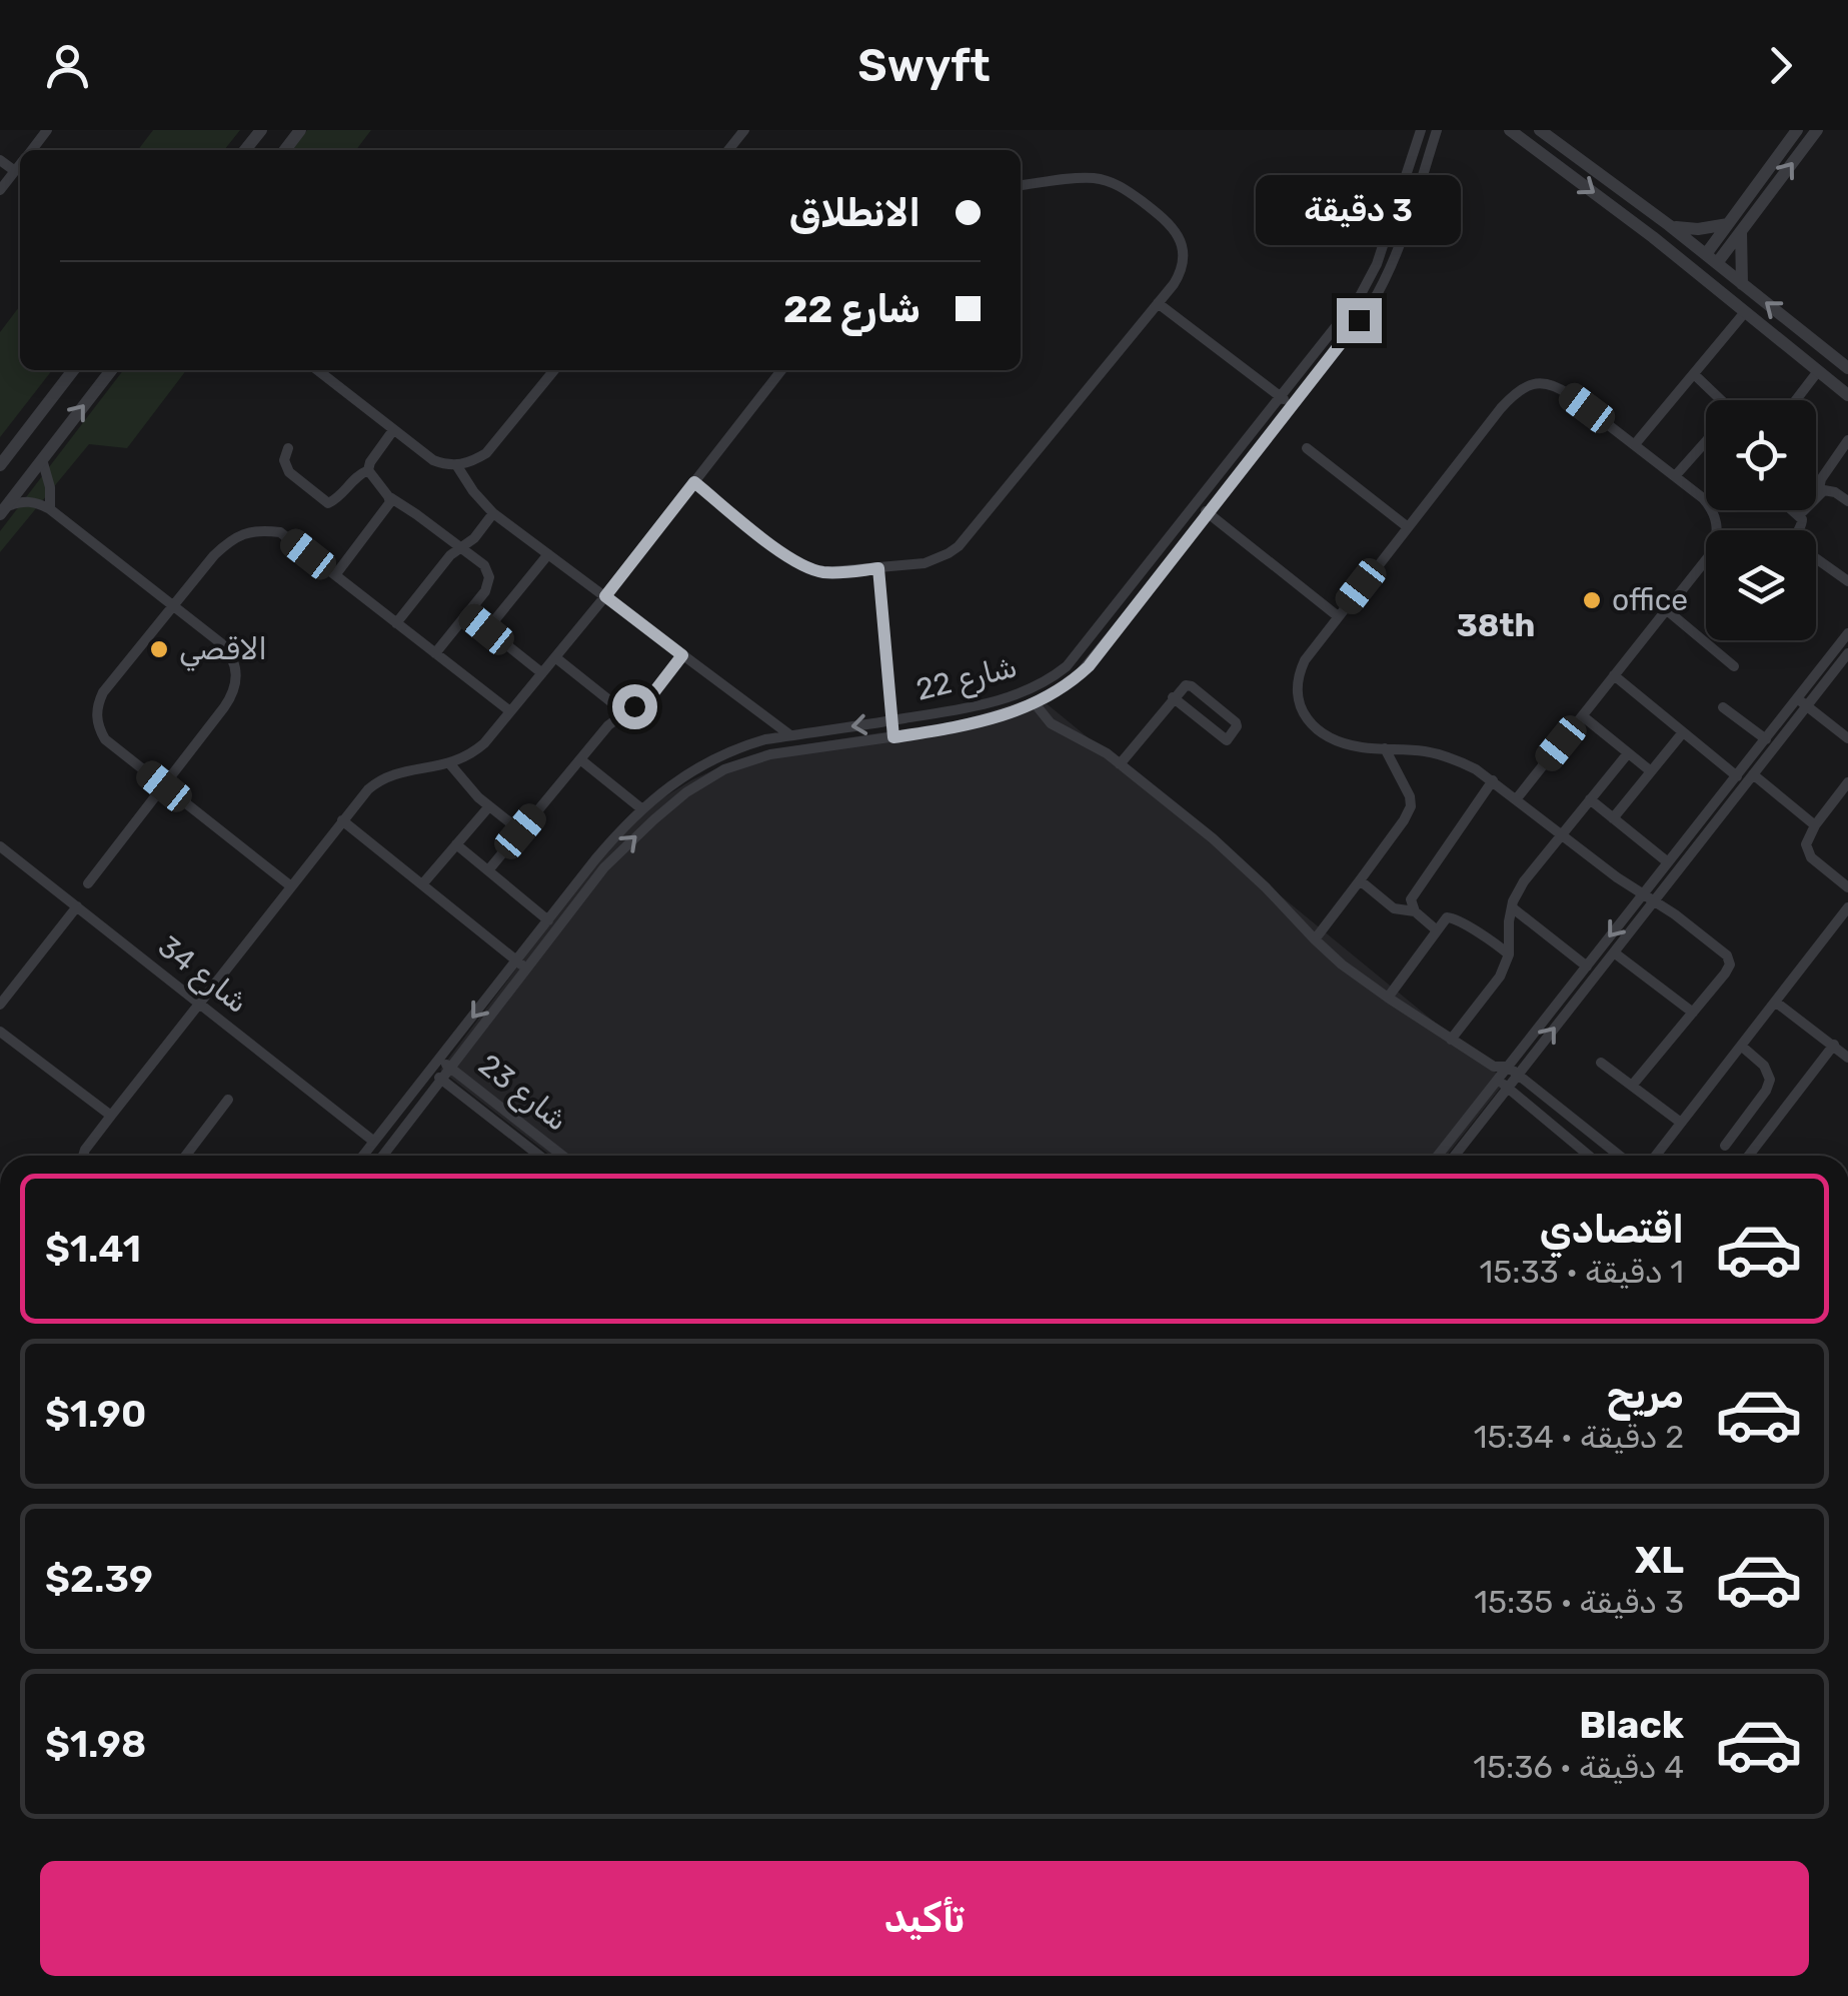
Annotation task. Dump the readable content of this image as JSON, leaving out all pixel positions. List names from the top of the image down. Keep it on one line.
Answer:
{"streets":{"street":["شارع 22","شارع 34","شارع 23"]},"crossings":[["شارع 22","شارع 34"],["شارع 22","شارع 23"]],"districts":["38th"],"places":["office","الاقصي"],"page":{"header":"Swyft","banner":["الانطلاق","شارع 22"],"bubble":"3 دقيقة","list":[{"name":"اقتصادي","note":"1 دقيقة · 15:33","value":"$1.41"},{"name":"مريح","note":"2 دقيقة · 15:34","value":"$1.90"},{"name":"XL","note":"3 دقيقة · 15:35","value":"$2.39"},{"name":"Black","note":"4 دقيقة · 15:36","value":"$1.98"}],"buttons":"تأكيد"}}
